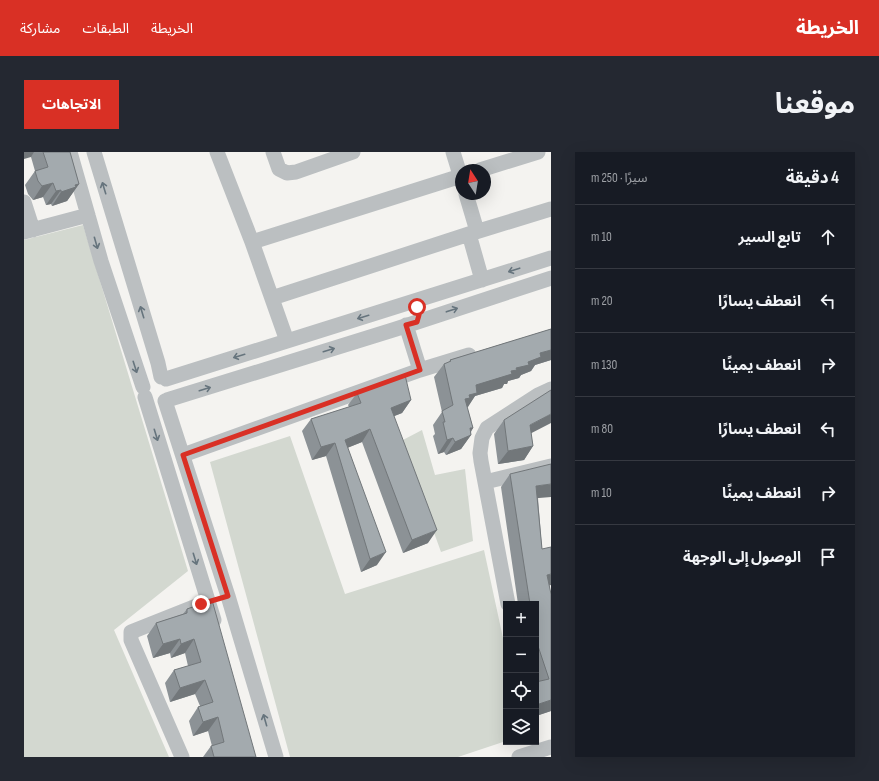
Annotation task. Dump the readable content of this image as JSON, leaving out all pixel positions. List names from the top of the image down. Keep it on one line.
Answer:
{"north":"top","page":{"header":"الخريطة","nav":["الخريطة","الطبقات","مشاركة"],"title":"موقعنا","buttons":"الاتجاهات","heading":["4 دقيقة","سيرًا · 250 m"],"list":[["تابع السير","10 m"],["انعطف يسارًا","20 m"],["انعطف يمينًا","130 m"],["انعطف يسارًا","80 m"],["انعطف يمينًا","10 m"],"الوصول إلى الوجهة"],"map_buttons":["+","−"]}}
